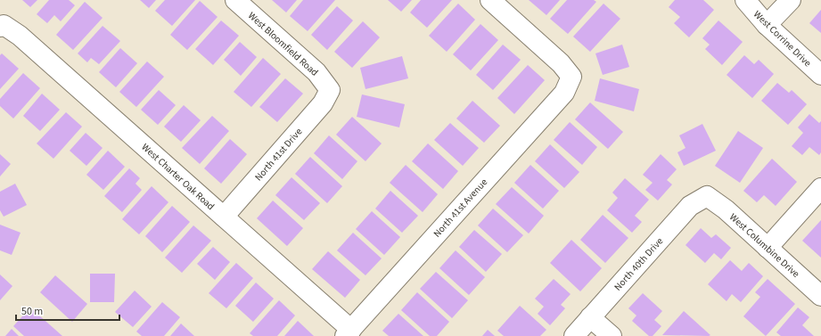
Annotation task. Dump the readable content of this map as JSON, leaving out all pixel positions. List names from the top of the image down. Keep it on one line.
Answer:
{"streets":{"street":["West Corrine Drive","West Bloomfield Road","North 41st Drive","West Charter Oak Road","North 41st Avenue","West Columbine Drive","North 40th Drive"]},"crossings":[["West Bloomfield Road","North 41st Drive"],["North 41st Drive","West Charter Oak Road"],["West Charter Oak Road","North 41st Avenue"],["West Columbine Drive","North 40th Drive"]],"scale_bar":"50 m"}
